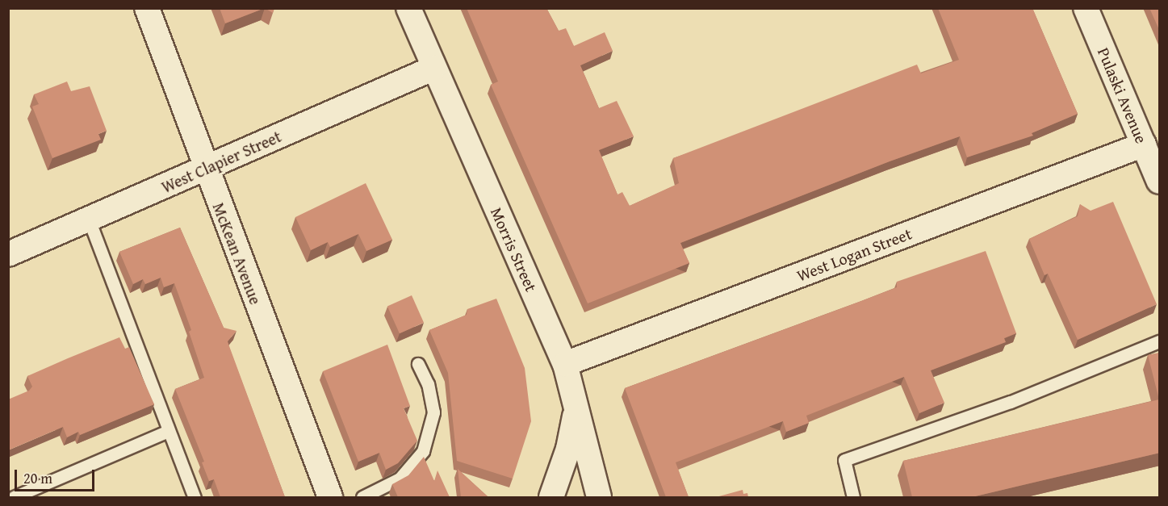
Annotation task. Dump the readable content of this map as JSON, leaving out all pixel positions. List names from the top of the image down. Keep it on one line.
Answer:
{"streets":{"street":["Pulaski Avenue","West Clapier Street","Morris Street","McKean Avenue","West Logan Street"]},"crossings":[["Pulaski Avenue","West Logan Street"],["West Clapier Street","Morris Street"],["West Clapier Street","McKean Avenue"],["Morris Street","West Logan Street"]],"scale_bar":"20 m"}
